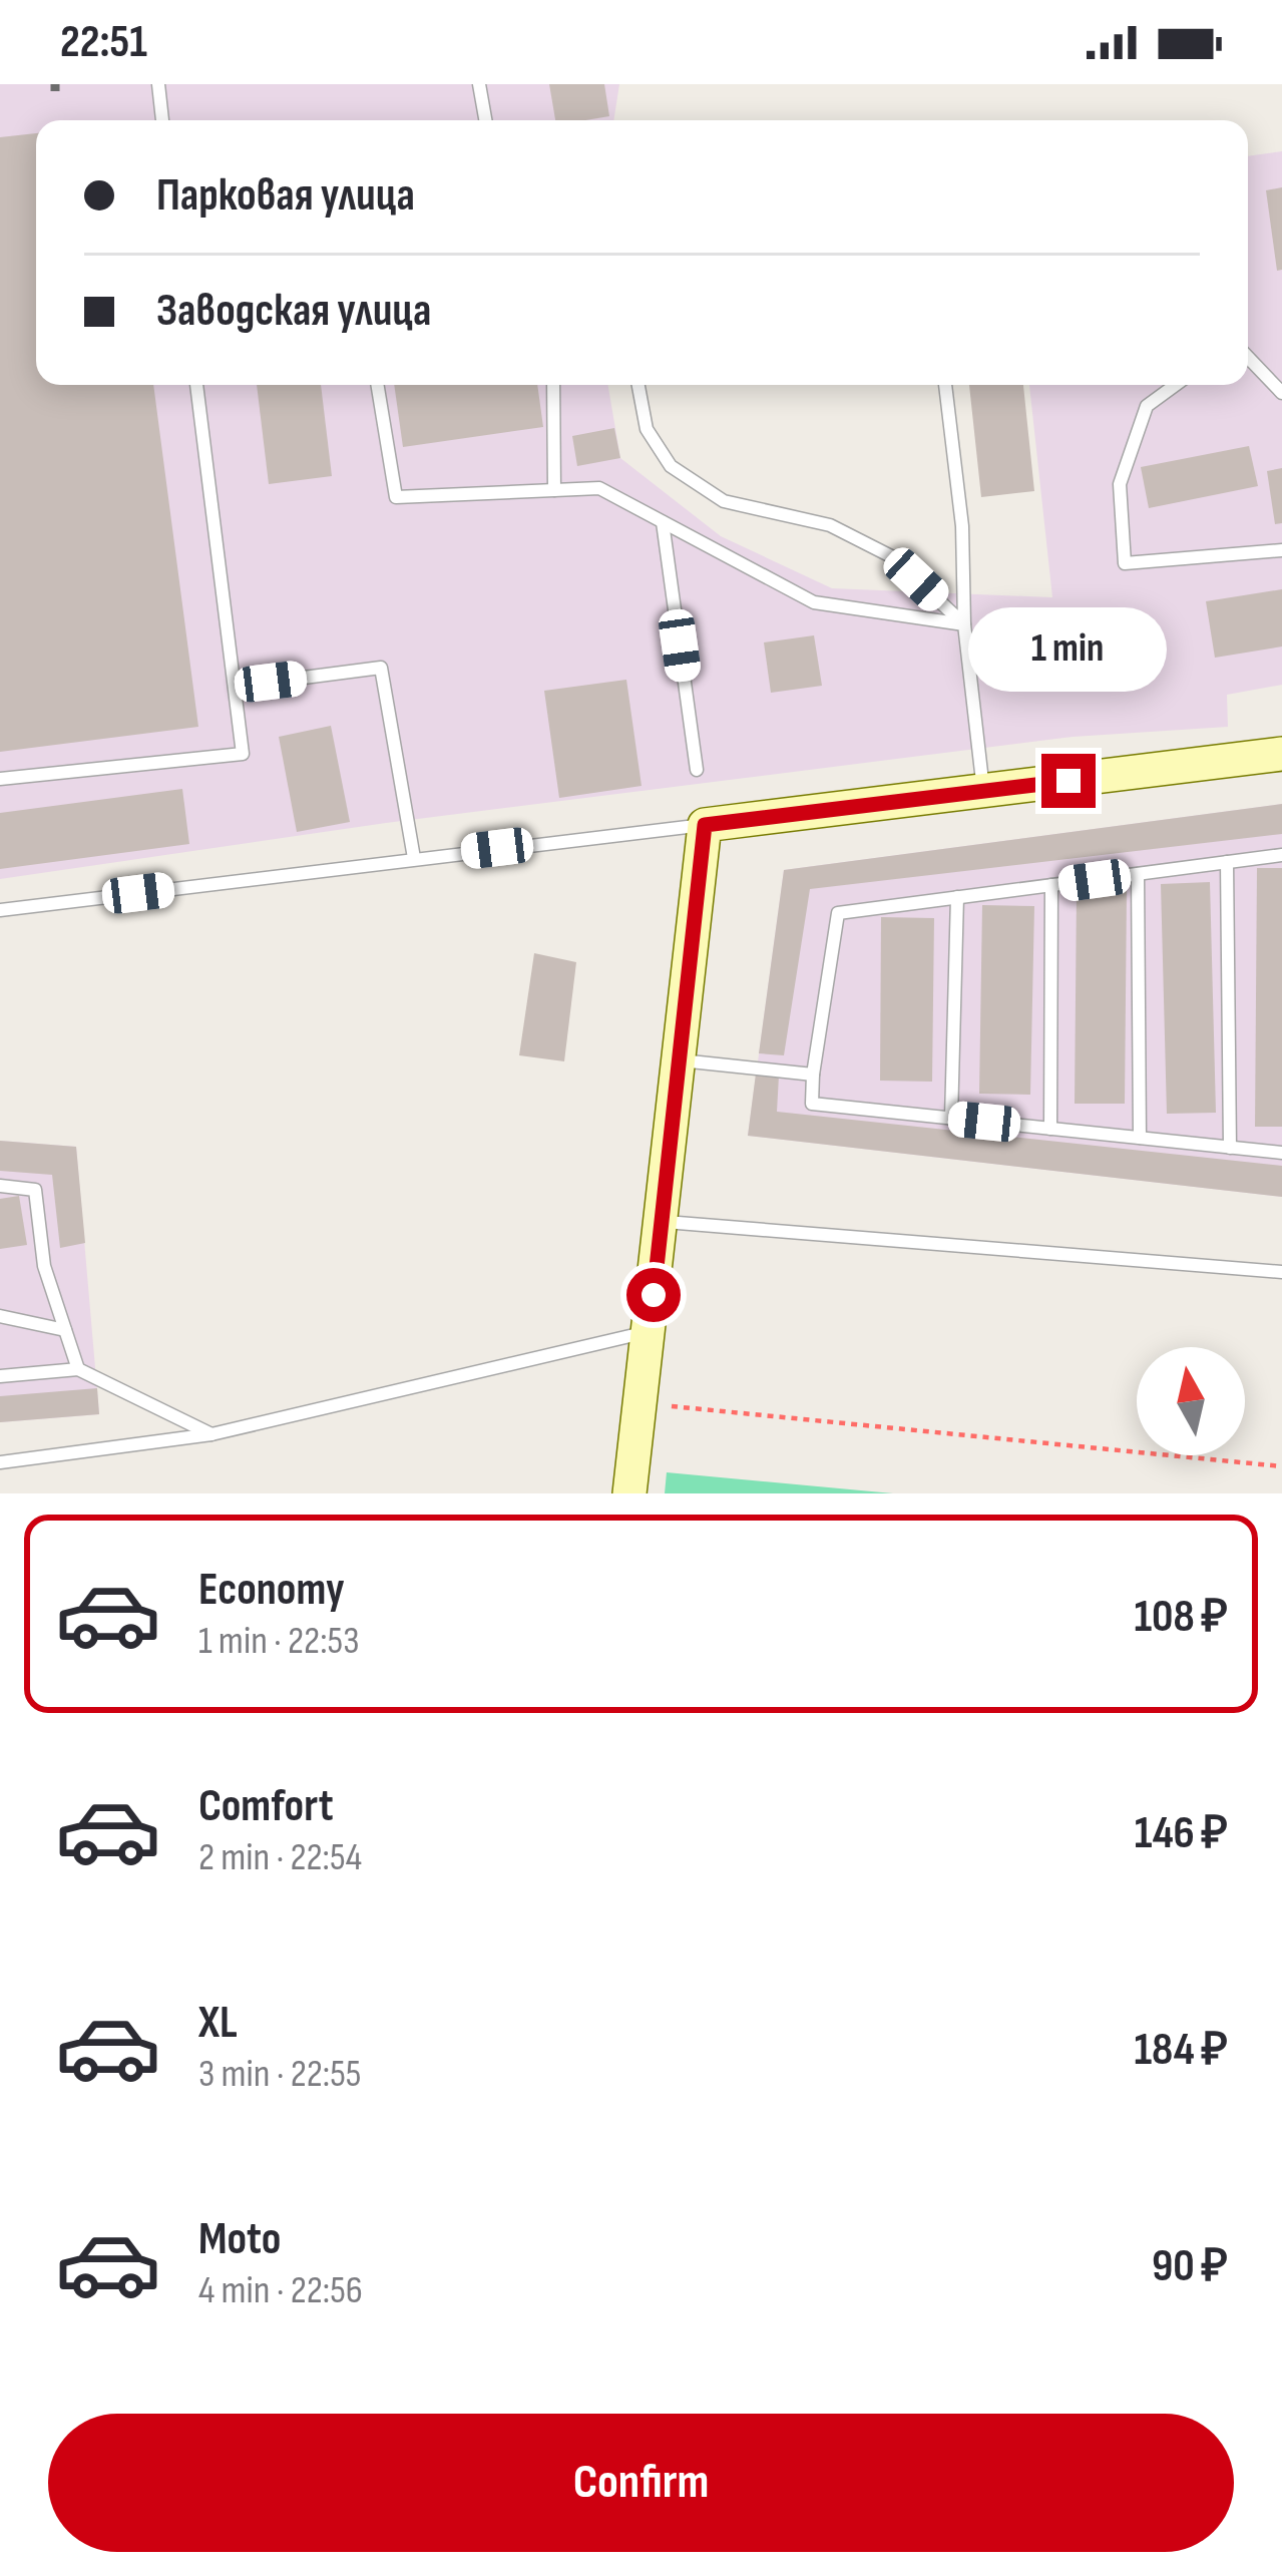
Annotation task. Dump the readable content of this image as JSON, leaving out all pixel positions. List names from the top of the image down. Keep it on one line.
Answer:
{"north":"top","page":{"status":"22:51","banner":["Парковая улица","Заводская улица"],"bubble":"1 min","list":[{"name":"Economy","note":"1 min · 22:53","value":"108 ₽"},{"name":"Comfort","note":"2 min · 22:54","value":"146 ₽"},{"name":"XL","note":"3 min · 22:55","value":"184 ₽"},{"name":"Moto","note":"4 min · 22:56","value":"90 ₽"}],"buttons":"Confirm"}}
